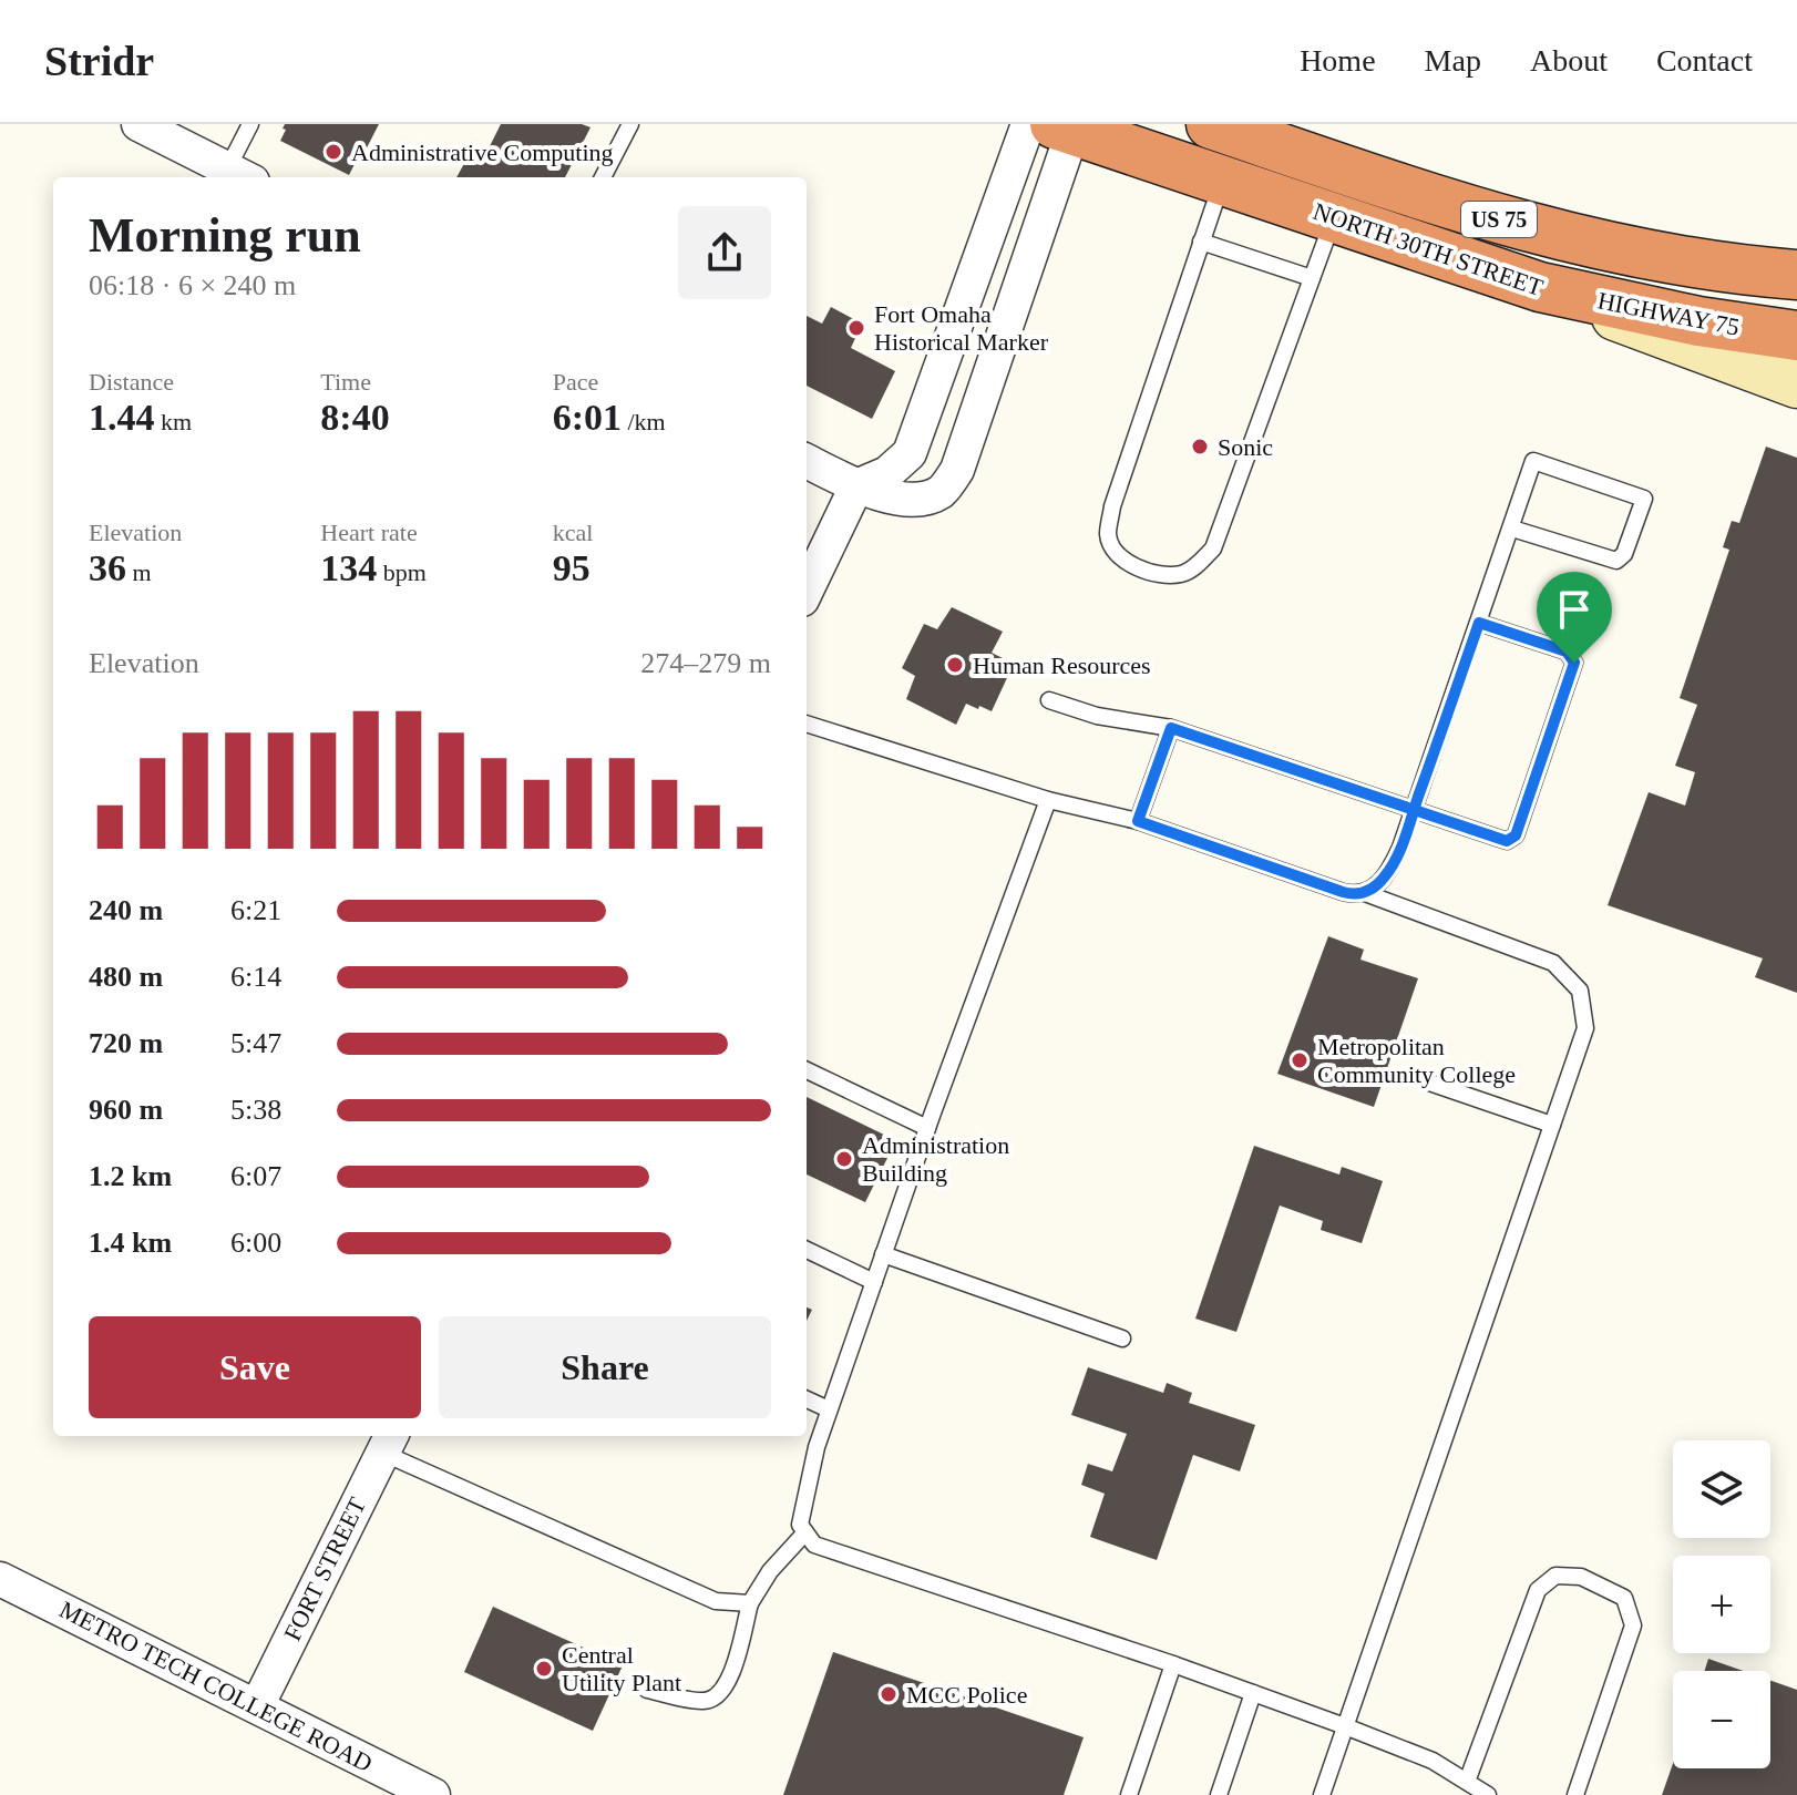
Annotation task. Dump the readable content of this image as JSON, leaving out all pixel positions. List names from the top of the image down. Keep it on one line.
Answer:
{"streets":{"highway":["US 75","NORTH 30TH STREET","HIGHWAY 75"],"street":["FORT STREET","METRO TECH COLLEGE ROAD"]},"crossings":[["NORTH 30TH STREET","HIGHWAY 75"],["FORT STREET","METRO TECH COLLEGE ROAD"]],"places":["Administrative Computing","Fort Omaha Historical Marker","Sonic","Human Resources","Metropolitan Community College","Administration Building","Central Utility Plant","MCC Police"],"page":{"header":"Stridr","nav":["Home","Map","About","Contact"],"heading":["Morning run","06:18 · 6 × 240 m"],"stats":[["Distance","1.44 km"],["Time","8:40"],["Pace","6:01 /km"],["Elevation","36 m"],["Heart rate","134 bpm"],["kcal","95"]],"chart":["Elevation","274–279 m"],"list":[{"name":"240 m","note":"6:21"},{"name":"480 m","note":"6:14"},{"name":"720 m","note":"5:47"},{"name":"960 m","note":"5:38"},{"name":"1.2 km","note":"6:07"},{"name":"1.4 km","note":"6:00"}],"buttons":["Save","Share"],"map_buttons":["+","−"]}}
